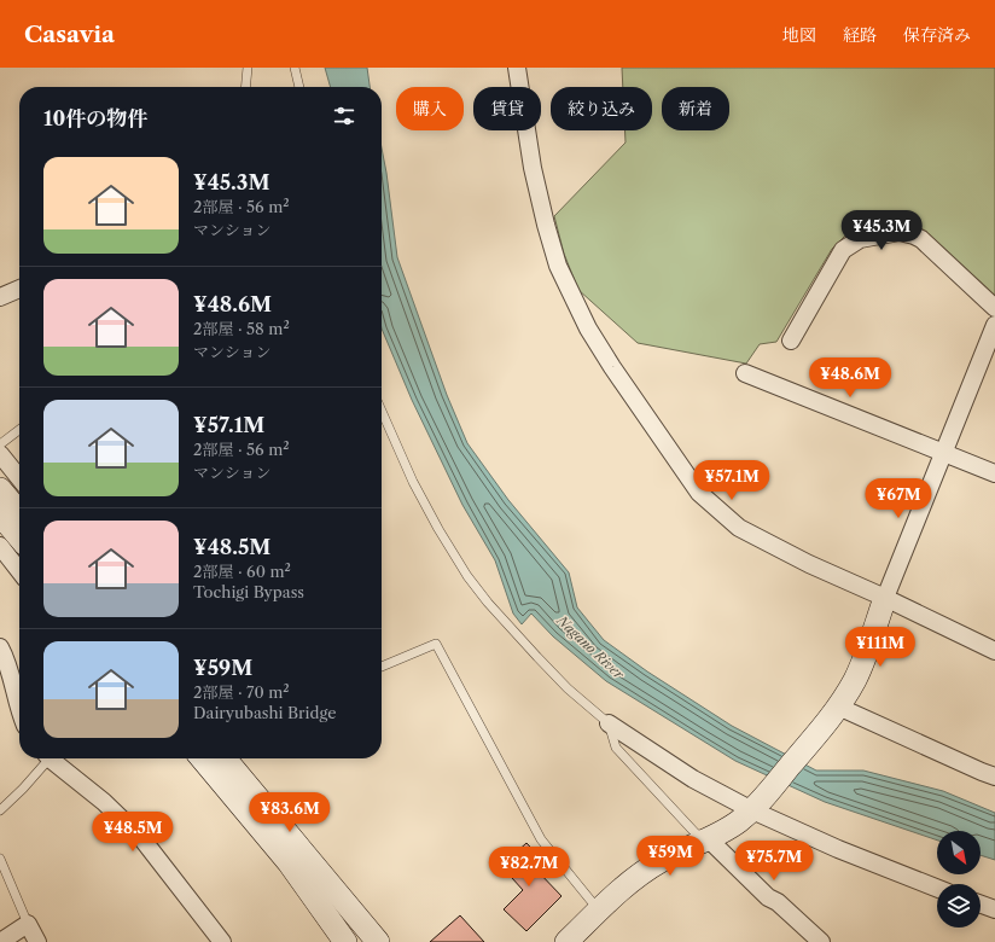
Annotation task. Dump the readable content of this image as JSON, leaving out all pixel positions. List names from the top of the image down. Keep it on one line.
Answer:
{"water":["Nagano River"],"north":"bottom right","page":{"header":"Casavia","nav":["地図","経路","保存済み"],"chip":["購入","賃貸","絞り込み","新着"],"heading":"10件の物件","list":[{"name":"¥45.3M","note":"2部屋 · 56 m² · マンション"},{"name":"¥48.6M","note":"2部屋 · 58 m² · マンション"},{"name":"¥57.1M","note":"2部屋 · 56 m² · マンション"},{"name":"¥48.5M","note":"2部屋 · 60 m² · Tochigi Bypass"},{"name":"¥59M","note":"2部屋 · 70 m² · Dairyubashi Bridge"}],"price":["¥45.3M","¥48.6M","¥57.1M","¥67M","¥111M","¥83.6M","¥48.5M","¥59M","¥75.7M","¥82.7M"]}}
